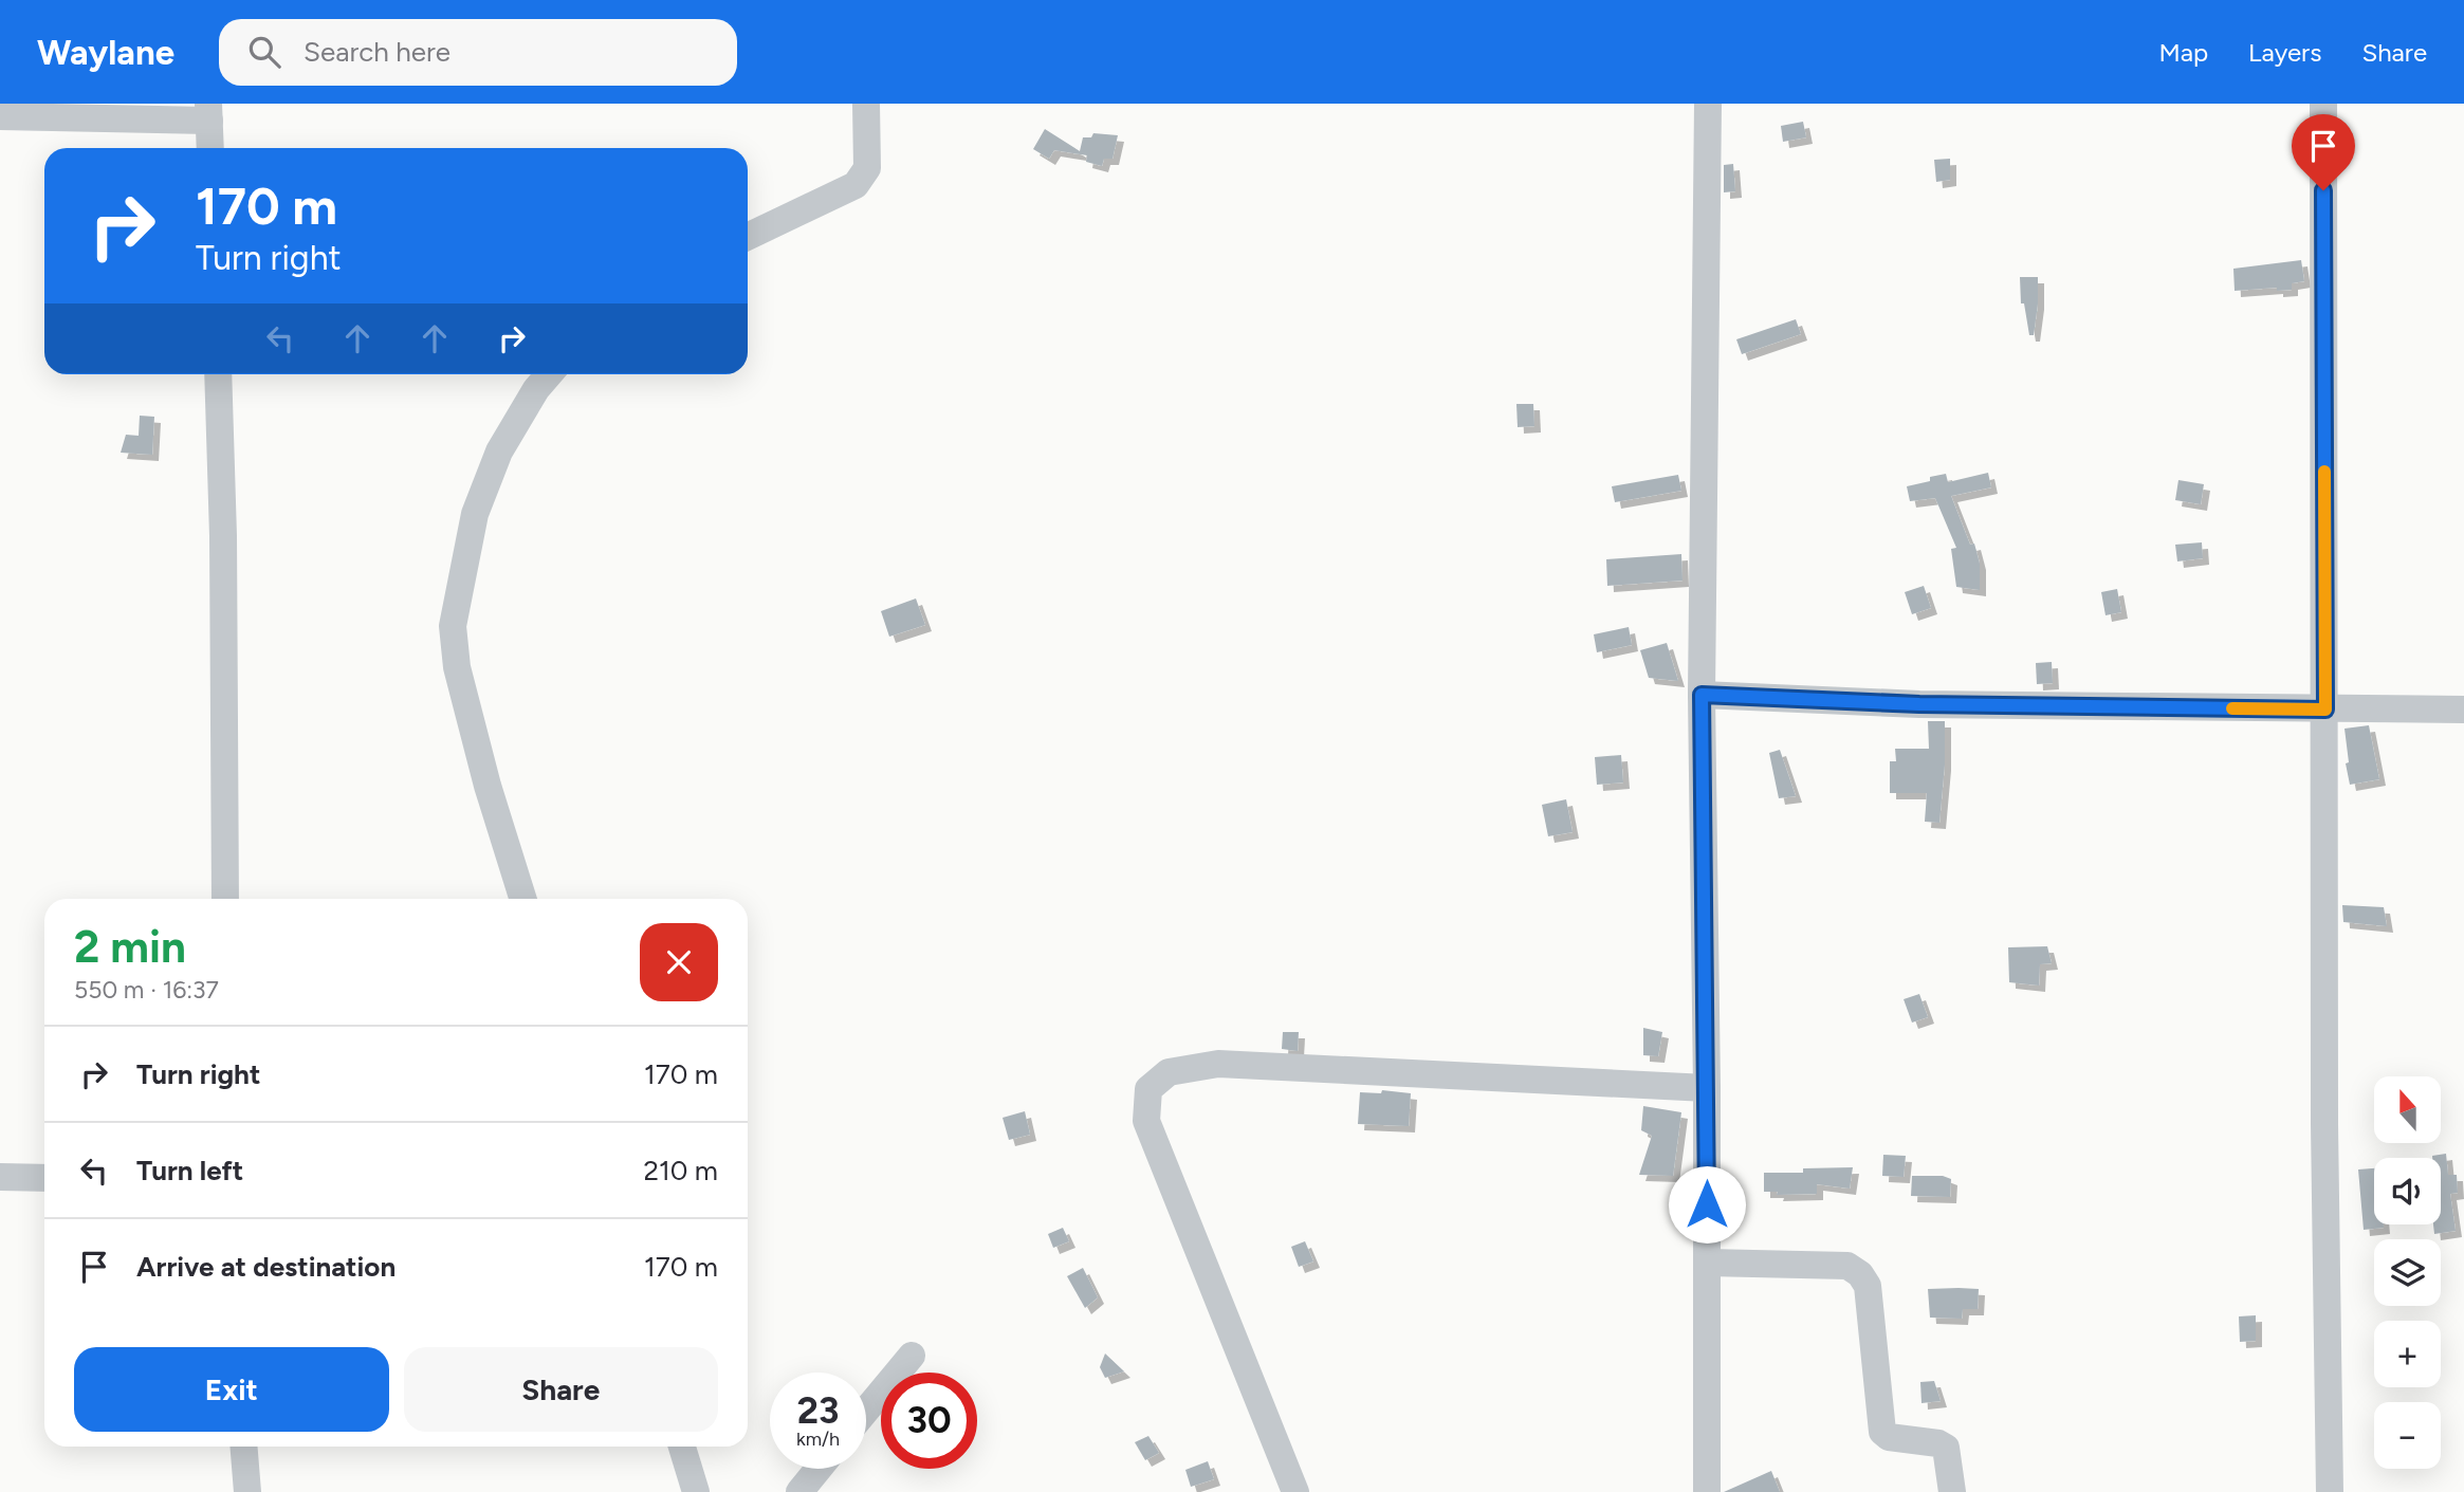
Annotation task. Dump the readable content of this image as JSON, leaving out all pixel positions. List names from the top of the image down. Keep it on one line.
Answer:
{"north":"top","page":{"header":"Waylane","search":"Search here","nav":["Map","Layers","Share"],"turn":["170 m","Turn right"],"heading":["2 min","550 m · 16:37"],"list":[{"name":"Turn right","value":"170 m"},{"name":"Turn left","value":"210 m"},{"name":"Arrive at destination","value":"170 m"}],"map_buttons":["+","−"],"buttons":["Exit","Share"],"speed":"23 km/h","limit":"30"}}
